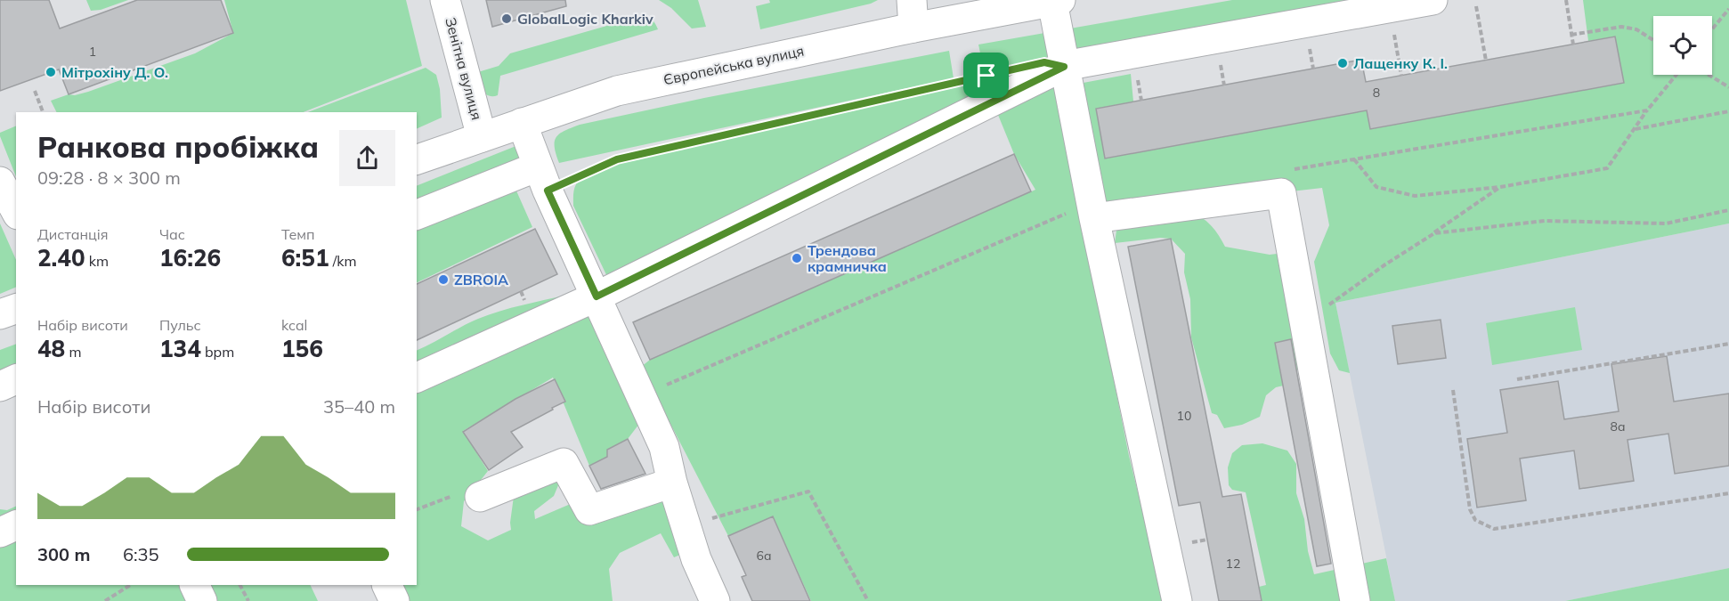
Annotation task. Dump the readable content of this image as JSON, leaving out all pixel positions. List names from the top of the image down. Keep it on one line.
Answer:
{"streets":{"main road":["Європейська вулиця","Зенітна вулиця"]},"crossings":[["Європейська вулиця","Зенітна вулиця"]],"places":["GlobalLogic Kharkiv","Лащенку К. І.","Мітрохіну Д. О.","Трендова крамничка","ZBROIA"],"house_numbers":["1","8","10","8а","6а","12"],"page":{"heading":["Ранкова пробіжка","09:28 · 8 × 300 m"],"stats":[["Дистанція","2.40 km"],["Час","16:26"],["Темп","6:51 /km"],["Набір висоти","48 m"],["Пульс","134 bpm"],["kcal","156"]],"chart":["Набір висоти","35–40 m"],"list":[{"name":"300 m","note":"6:35"}]}}
